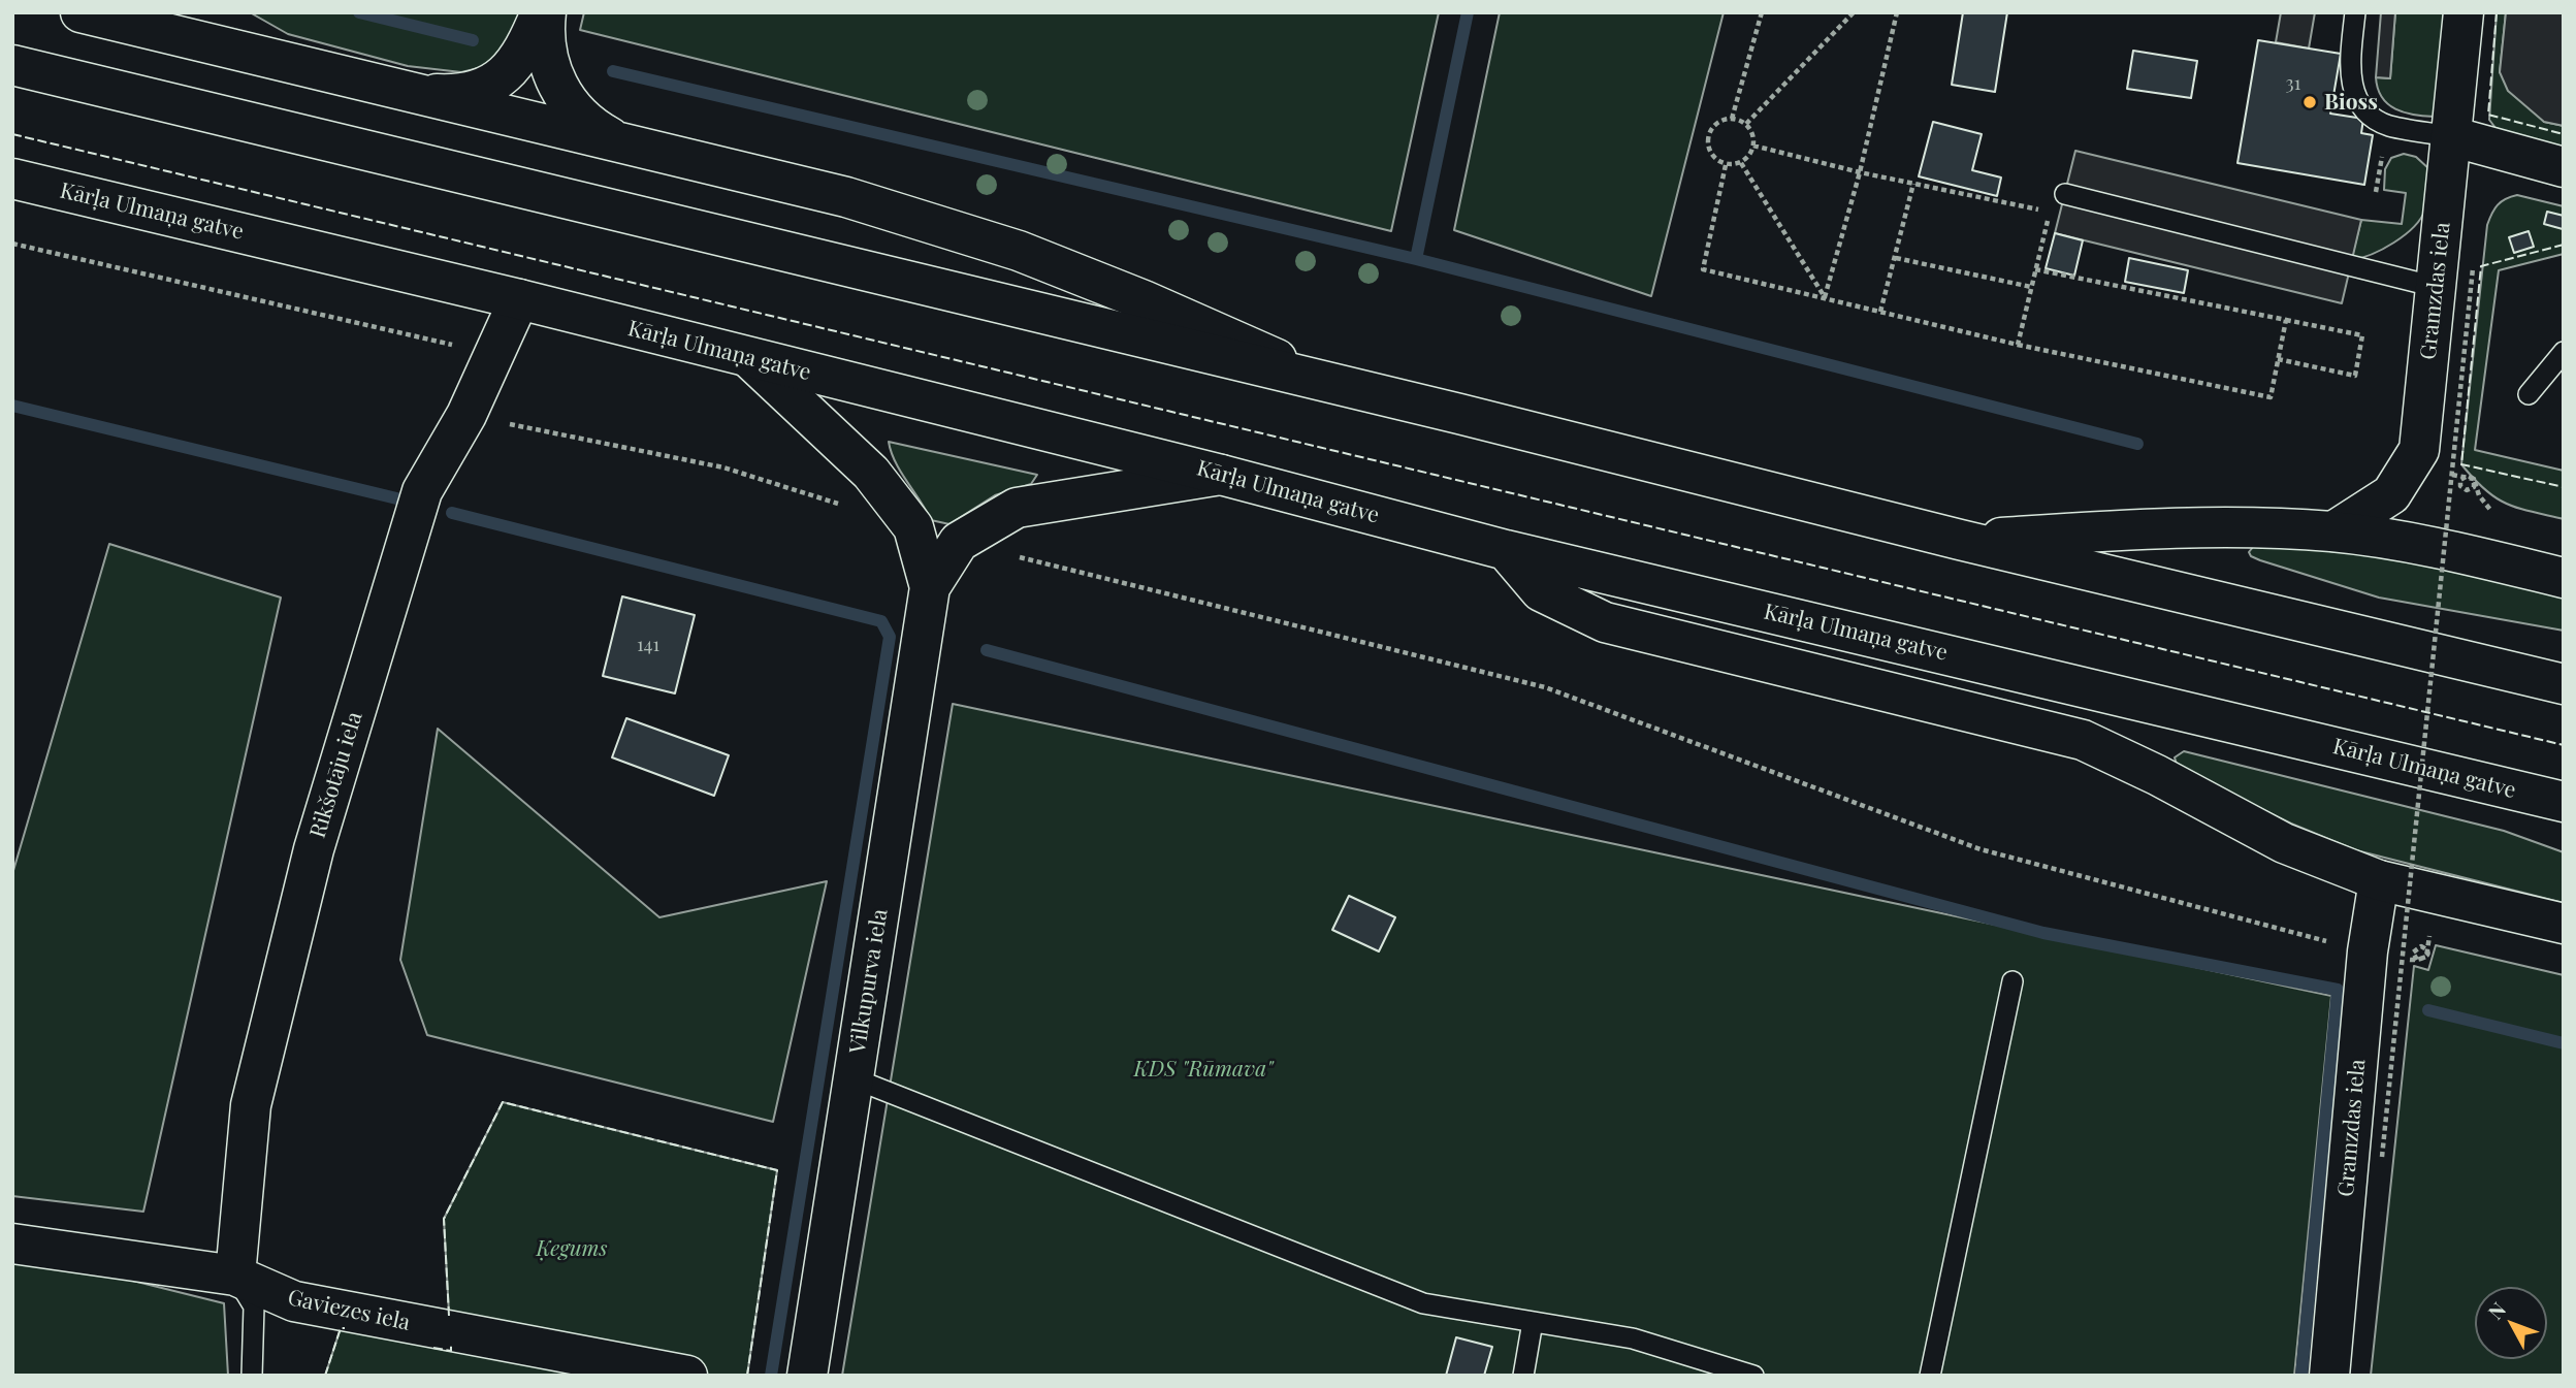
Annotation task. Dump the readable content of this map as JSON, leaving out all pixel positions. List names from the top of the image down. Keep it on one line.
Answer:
{"streets":{"main road":["Kārļa Ulmaņa gatve","Gramzdas iela","Rikšotāju iela","Vilkupurva iela","Gaviezes iela"]},"crossings":[["Kārļa Ulmaņa gatve","Rikšotāju iela"],["Rikšotāju iela","Gaviezes iela"]],"parks":["KDS \"Rūmava\"","Ķegums"],"places":["Bioss"],"house_numbers":["31","141"],"north":"top left"}
